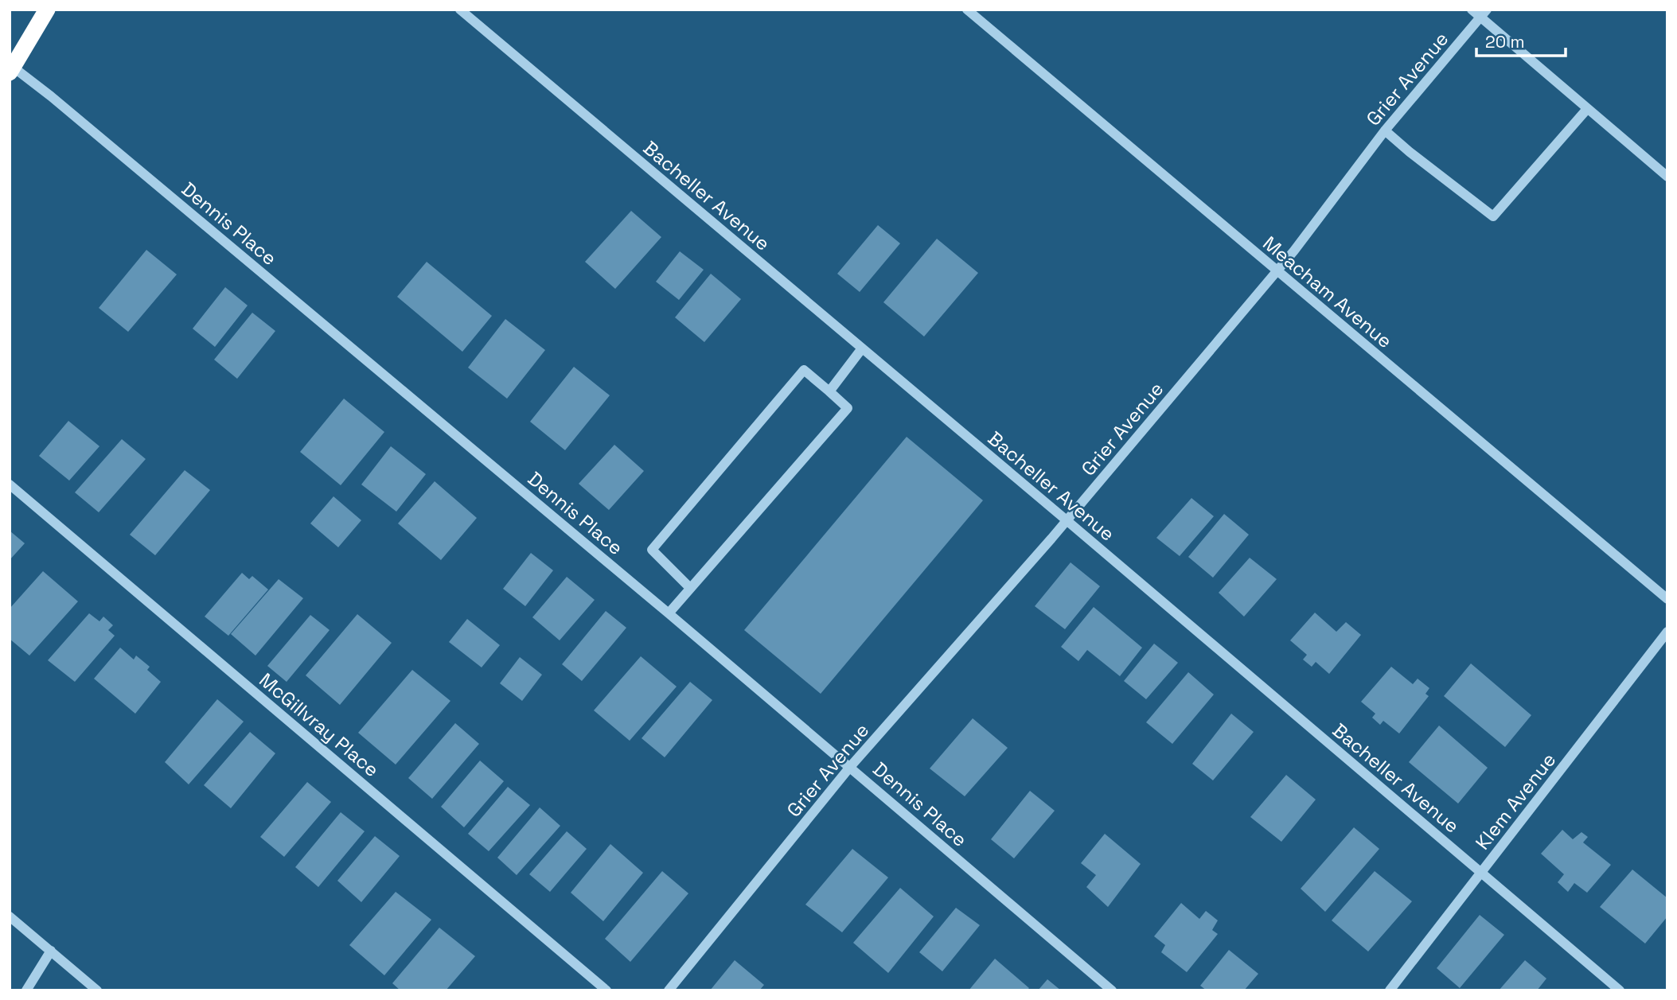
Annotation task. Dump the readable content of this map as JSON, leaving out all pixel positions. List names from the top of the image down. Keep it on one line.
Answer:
{"streets":{"street":["Grier Avenue","Bacheller Avenue","Dennis Place","Meacham Avenue","McGillvray Place","Klem Avenue"]},"crossings":[["Grier Avenue","Bacheller Avenue"],["Grier Avenue","Dennis Place"],["Grier Avenue","Meacham Avenue"],["Bacheller Avenue","Klem Avenue"]],"scale_bar":"20 m"}
